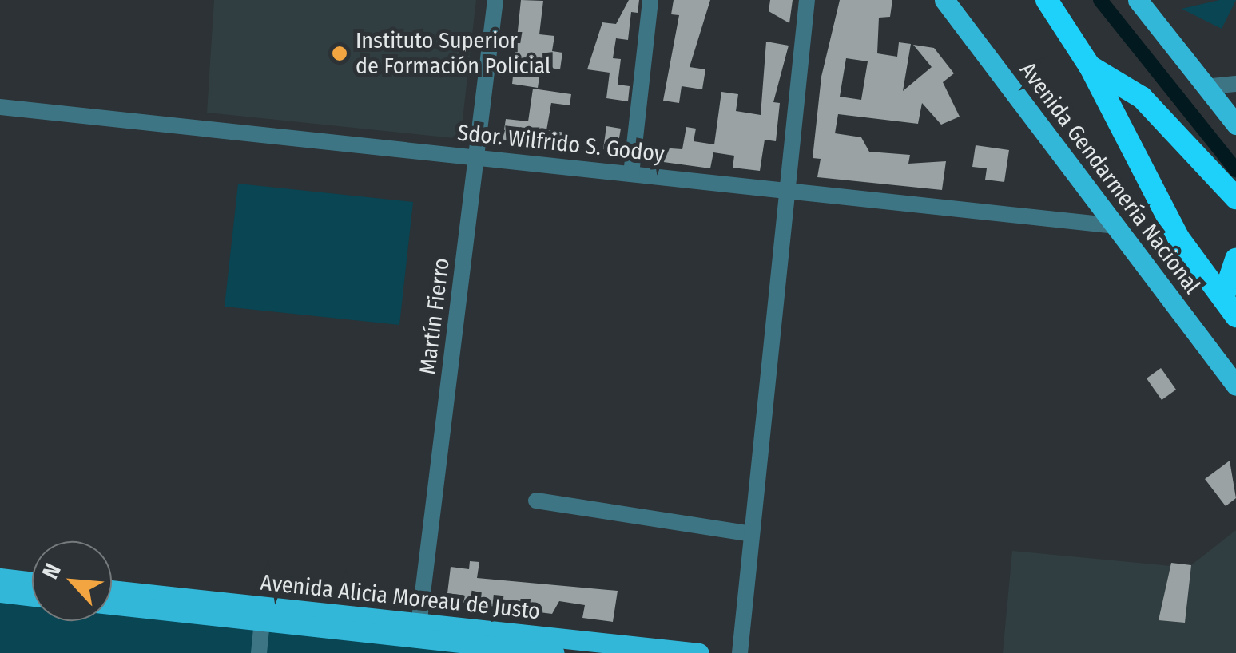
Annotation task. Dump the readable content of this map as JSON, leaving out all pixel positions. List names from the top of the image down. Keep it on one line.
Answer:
{"streets":{"main road":["Avenida Gendarmería Nacional","Avenida Alicia Moreau de Justo"],"street":["Sdor. Wilfrido S. Godoy","Martín Fierro"]},"crossings":[["Sdor. Wilfrido S. Godoy","Avenida Gendarmería Nacional"],["Sdor. Wilfrido S. Godoy","Martín Fierro"],["Martín Fierro","Avenida Alicia Moreau de Justo"]],"places":["Instituto Superior de Formación Policial"],"north":"top left"}
